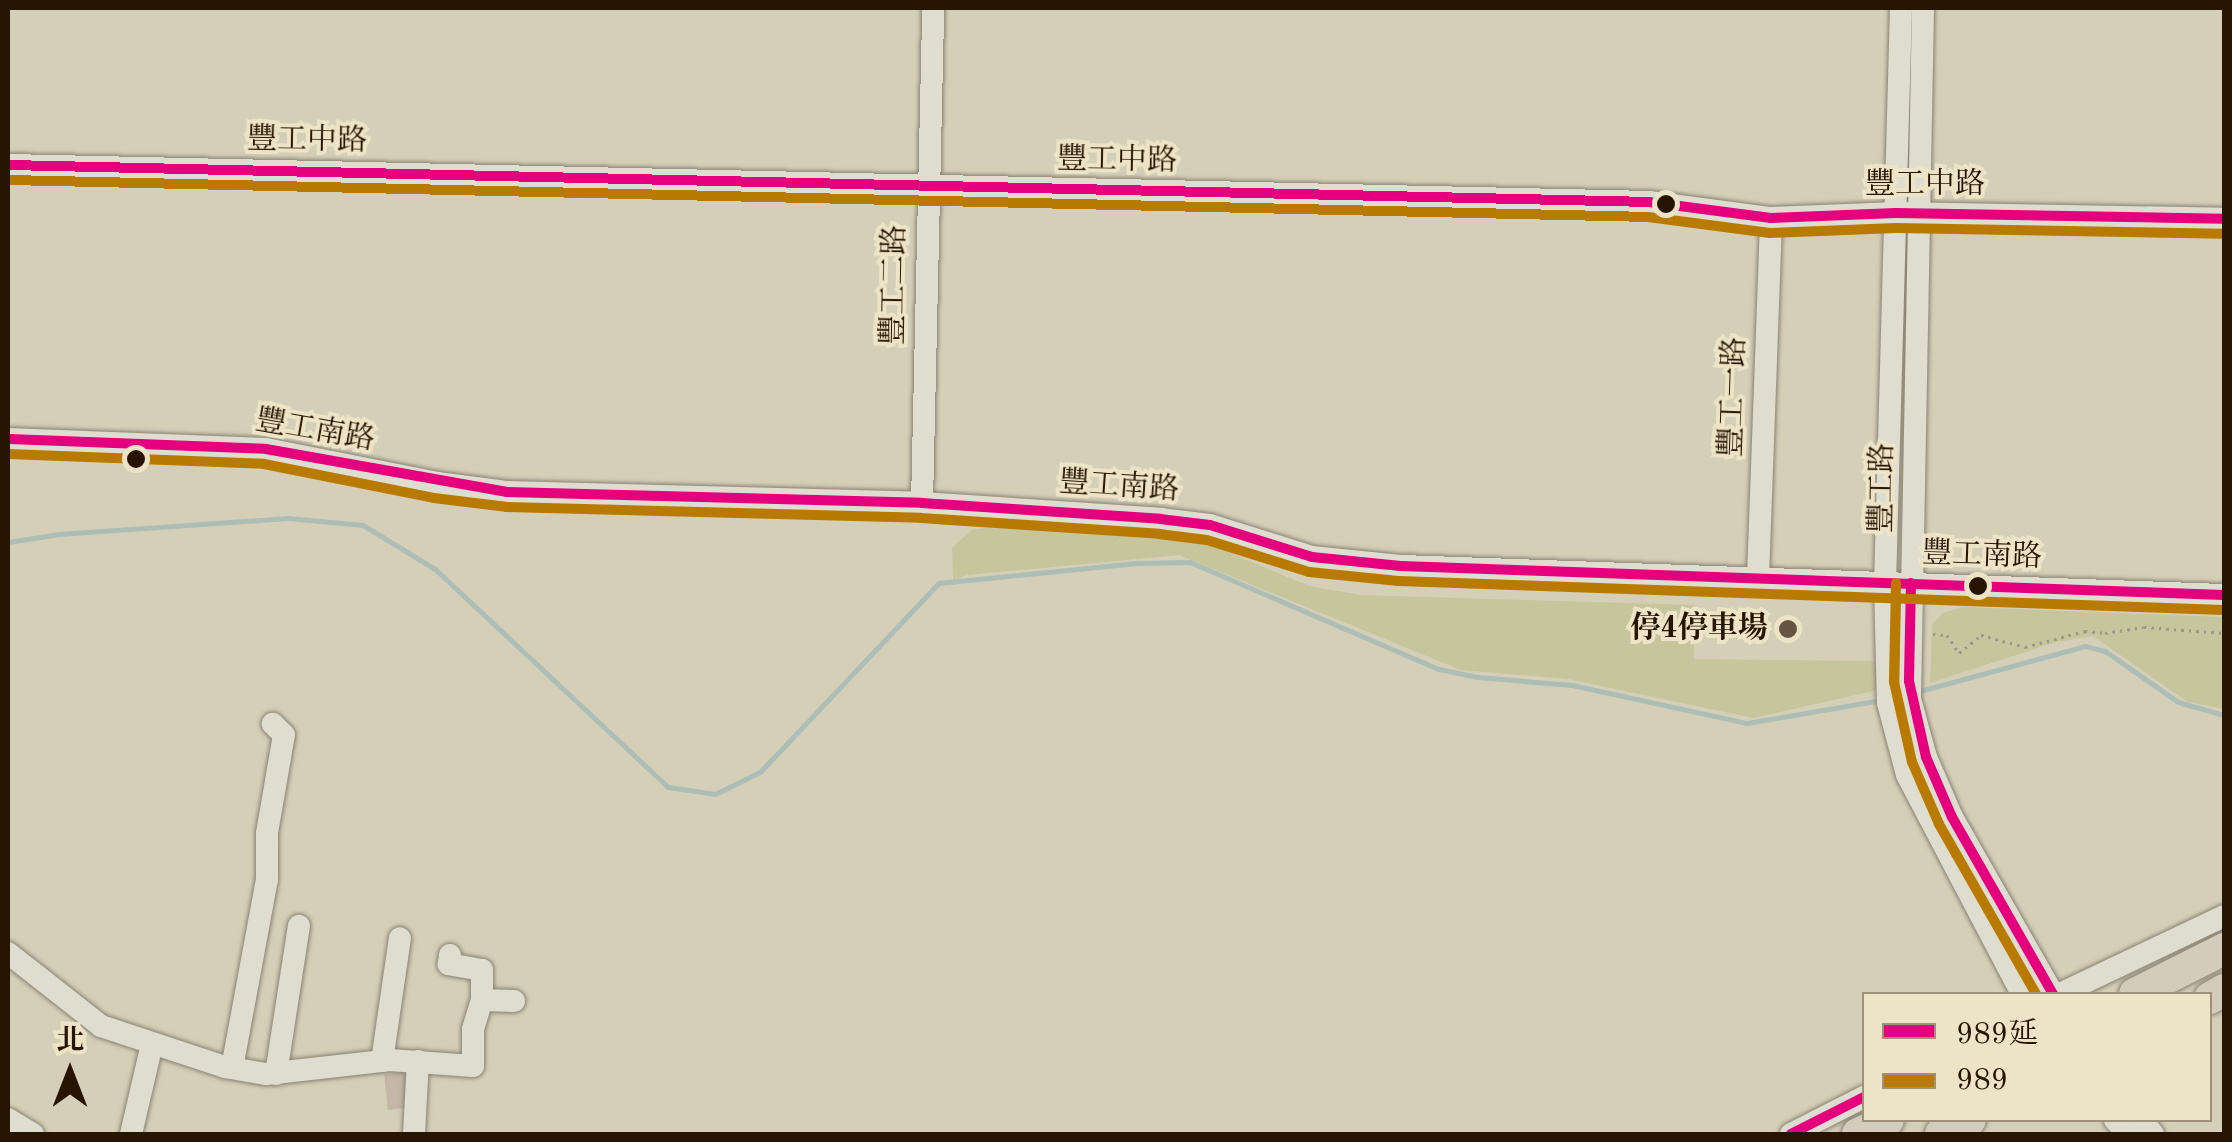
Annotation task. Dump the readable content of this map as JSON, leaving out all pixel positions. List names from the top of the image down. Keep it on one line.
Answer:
{"streets":{"street":["豐工中路","豐工二路","豐工一路","豐工南路","豐工路"]},"crossings":[["豐工中路","豐工二路"],["豐工中路","豐工一路"],["豐工中路","豐工路"],["豐工二路","豐工南路"],["豐工一路","豐工南路"],["豐工南路","豐工路"]],"places":["停4停車場"],"lines":["transit line 989延","transit line 989"],"legend":["989延","989"],"north":"top"}
